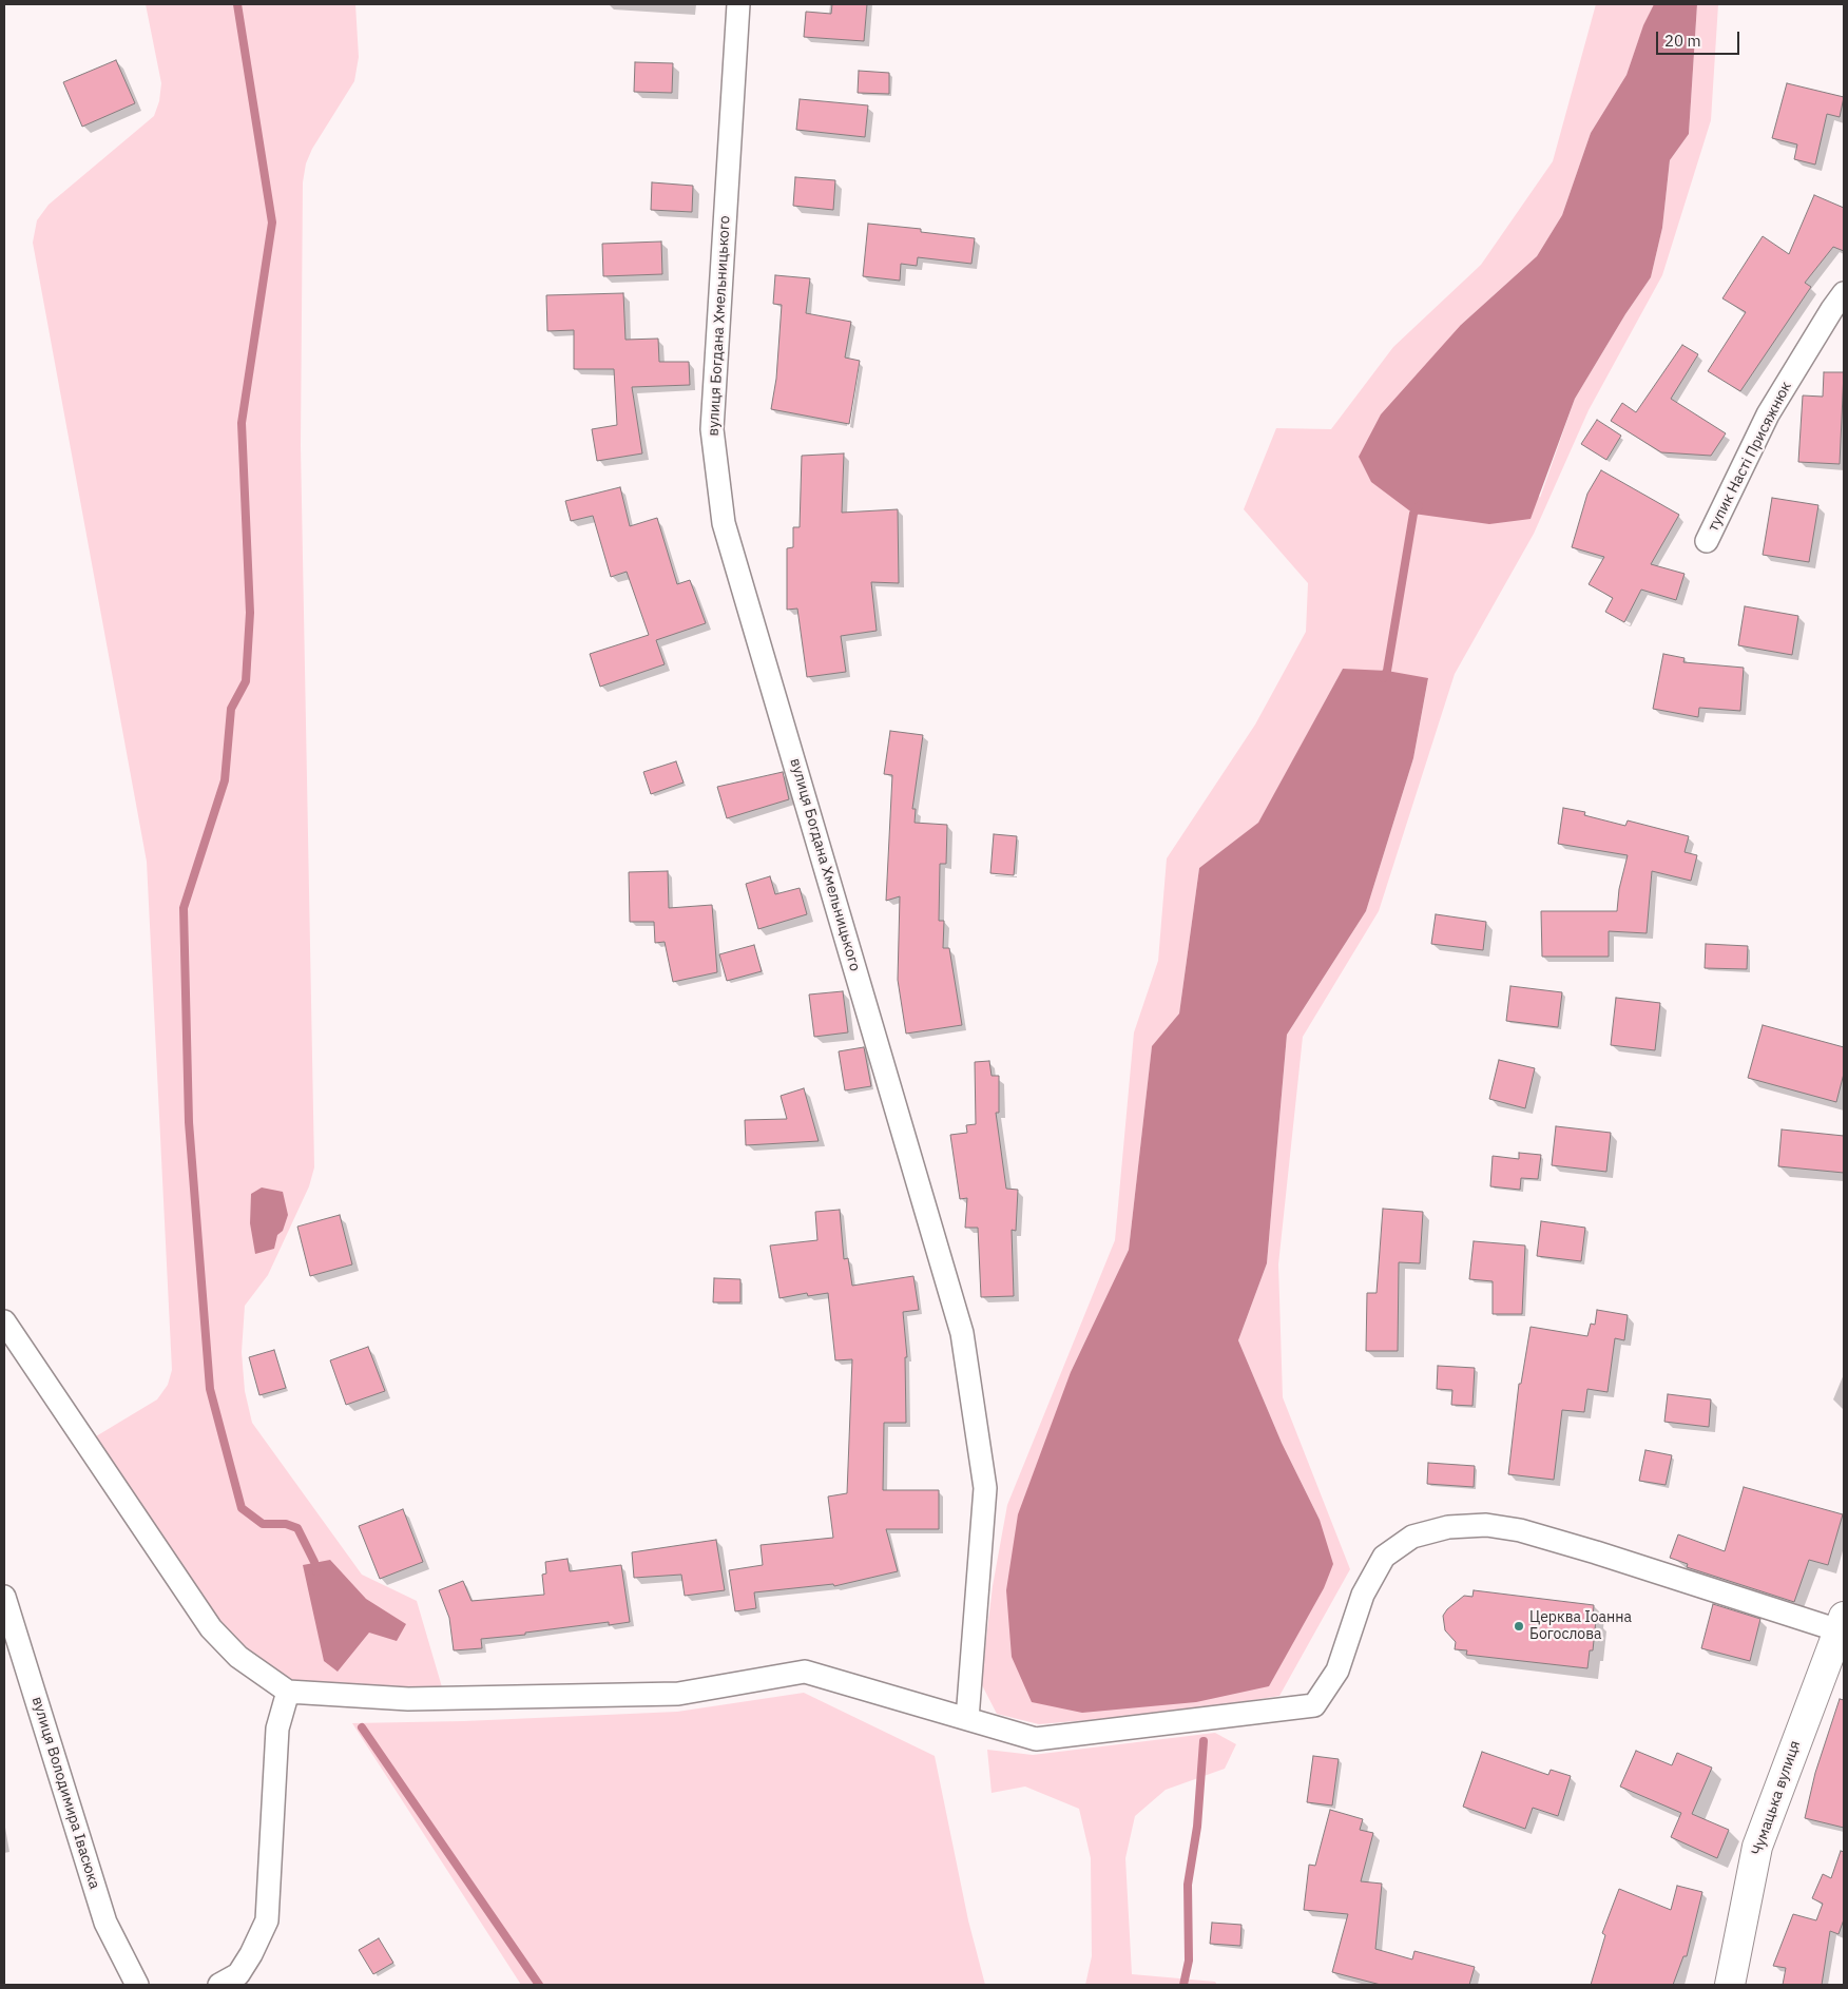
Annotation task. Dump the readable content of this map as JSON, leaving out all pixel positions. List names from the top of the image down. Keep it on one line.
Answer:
{"streets":{"street":["вулиця Богдана Хмельницького","тупик Насті Присяжнюк","вулиця Володимира Івасюка","Чумацька вулиця"]},"places":["Церква Іоанна Богослова"],"scale_bar":"20 m"}
